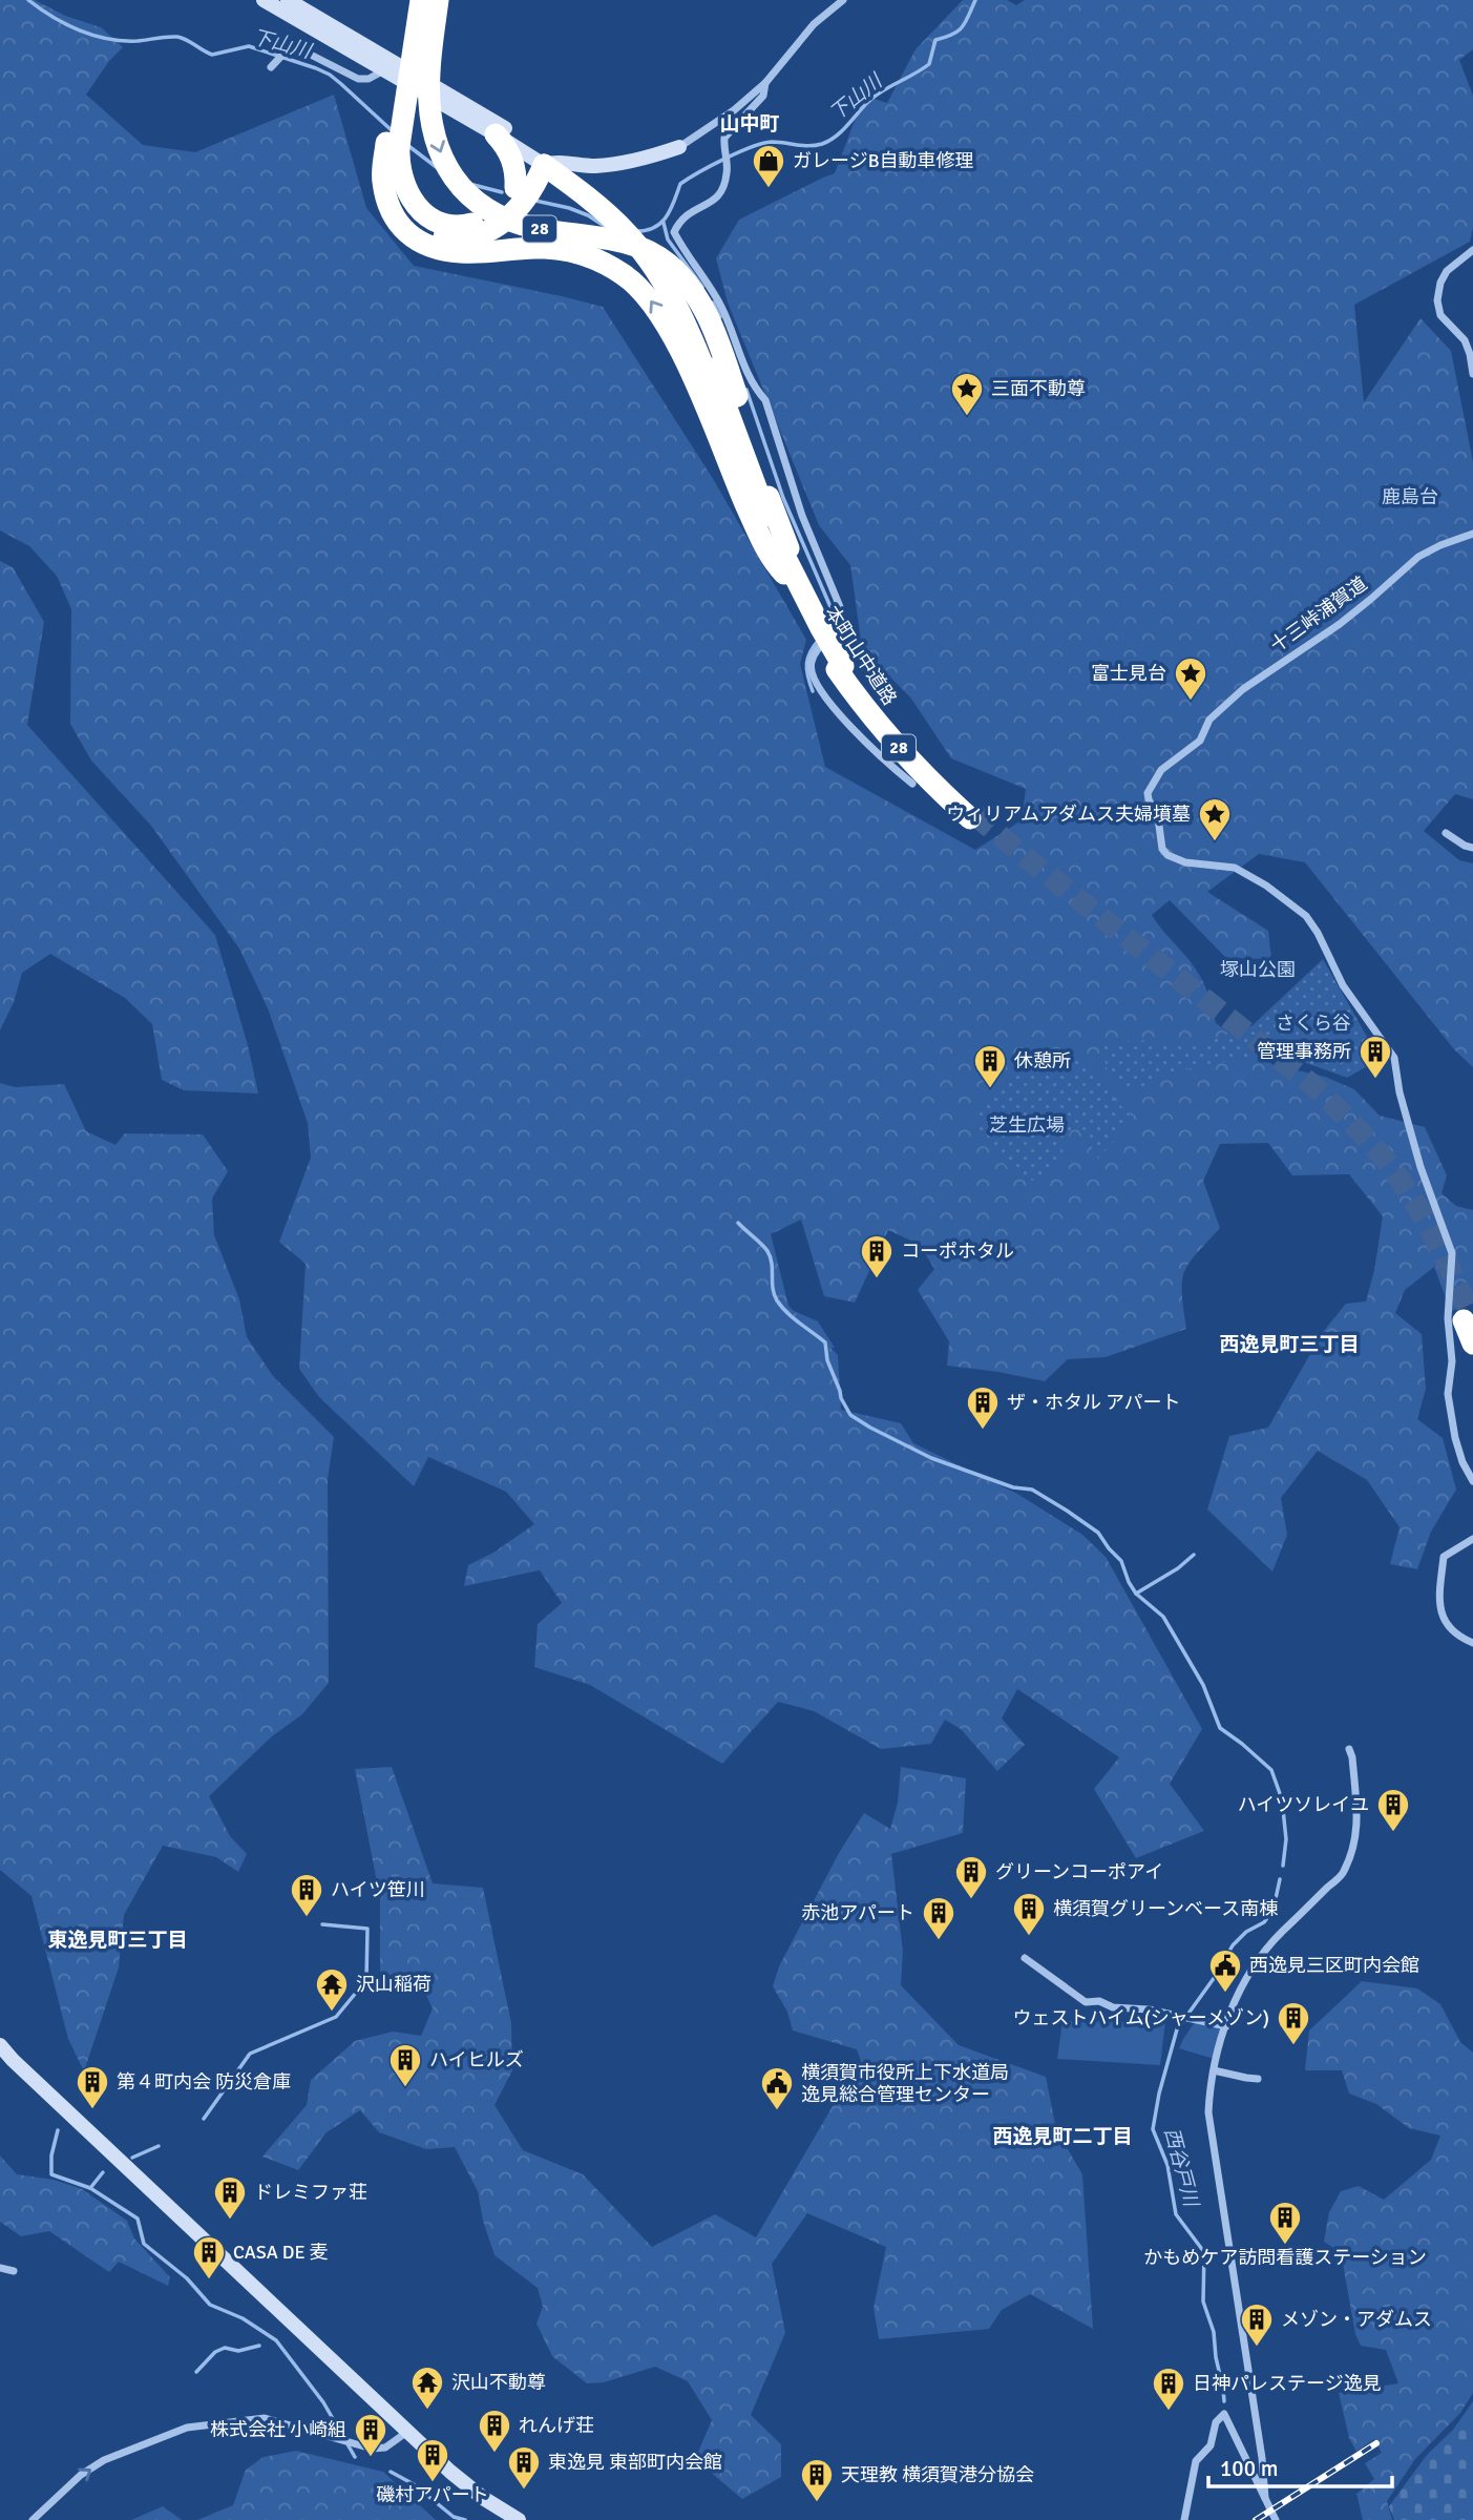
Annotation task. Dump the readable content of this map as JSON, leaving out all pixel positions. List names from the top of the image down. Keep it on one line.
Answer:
{"streets":{"highway":["28","本町山中道路"],"street":["十三峠浦賀道"]},"crossings":[["28","本町山中道路"]],"districts":["山中町","西逸見町三丁目","東逸見町三丁目","西逸見町二丁目"],"water":["下山川","西谷戸川"],"parks":["鹿島台","塚山公園","さくら谷","芝生広場"],"places":{"shop":["ガレージB自動車修理"],"place":["三面不動尊","富士見台","ウィリアムアダムス夫婦墳墓"],"building":["管理事務所","休憩所","コーポホタル","ザ・ホタル アパート","ハイツソレイユ","グリーンコーポアイ","ハイツ笹川","横須賀グリーンベース南棟","赤池アパート","ウェストハイム(シャーメゾン)","ハイヒルズ","第４町内会 防災倉庫","ドレミファ荘","かもめケア訪問看護ステーション","CASA DE 麦","メゾン・アダムス","日神パレステージ逸見","れんげ荘","株式会社 小崎組","磯村アパート","東逸見 東部町内会館","天理教 横須賀港分協会"],"public building":["西逸見三区町内会館","横須賀市役所上下水道局 逸見総合管理センター"],"temple":["沢山稲荷","沢山不動尊"]},"scale_bar":"100 m"}
